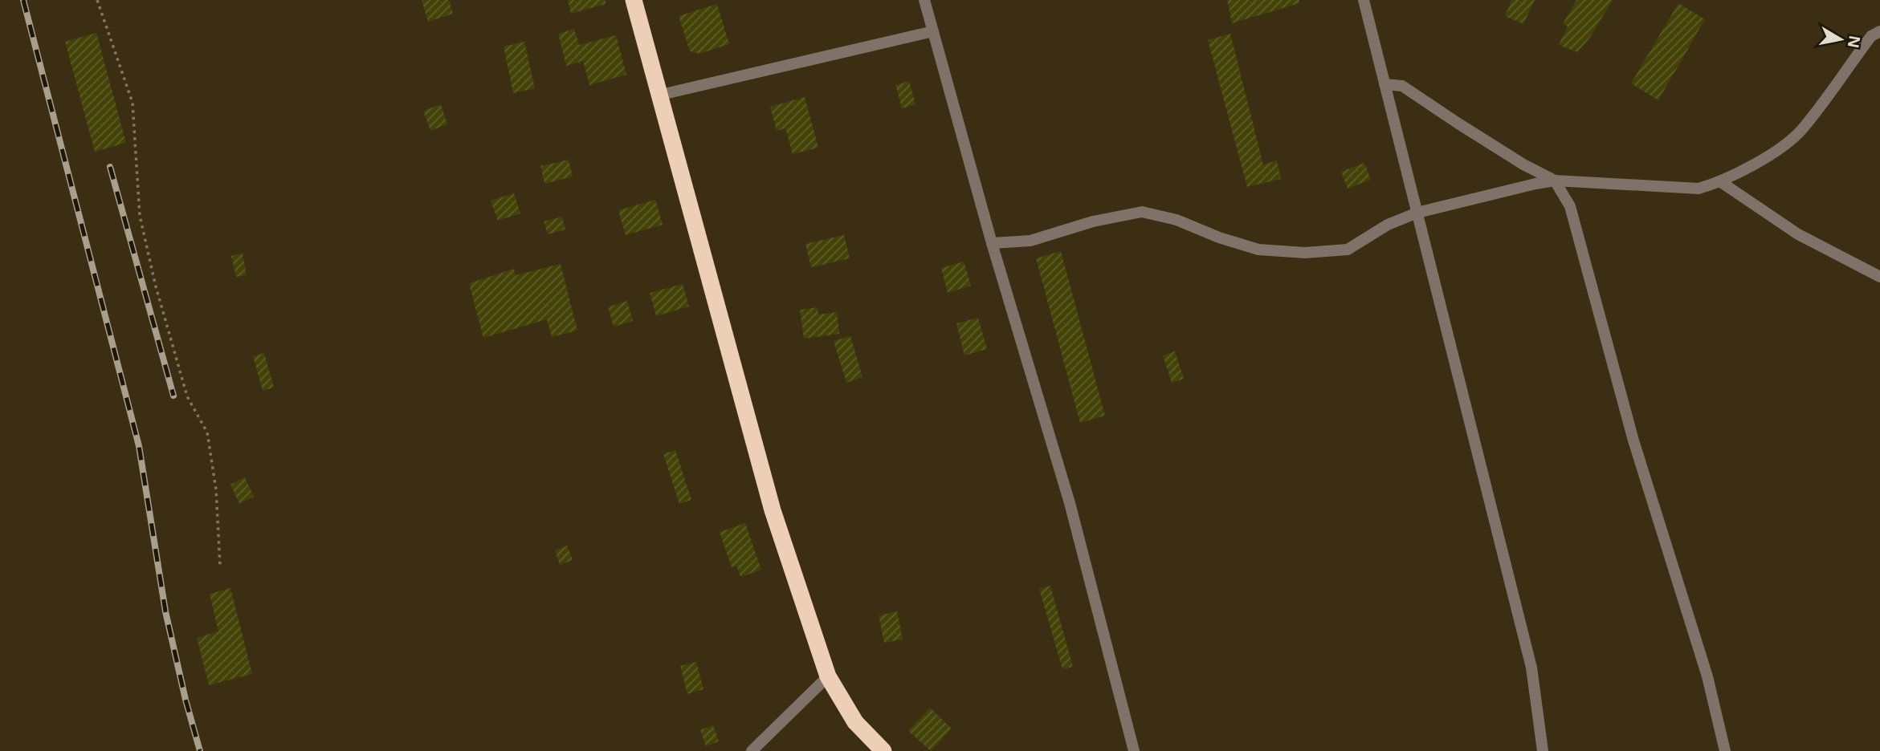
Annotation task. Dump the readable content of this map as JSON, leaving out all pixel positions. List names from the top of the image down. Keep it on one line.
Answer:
{"north":"right"}
